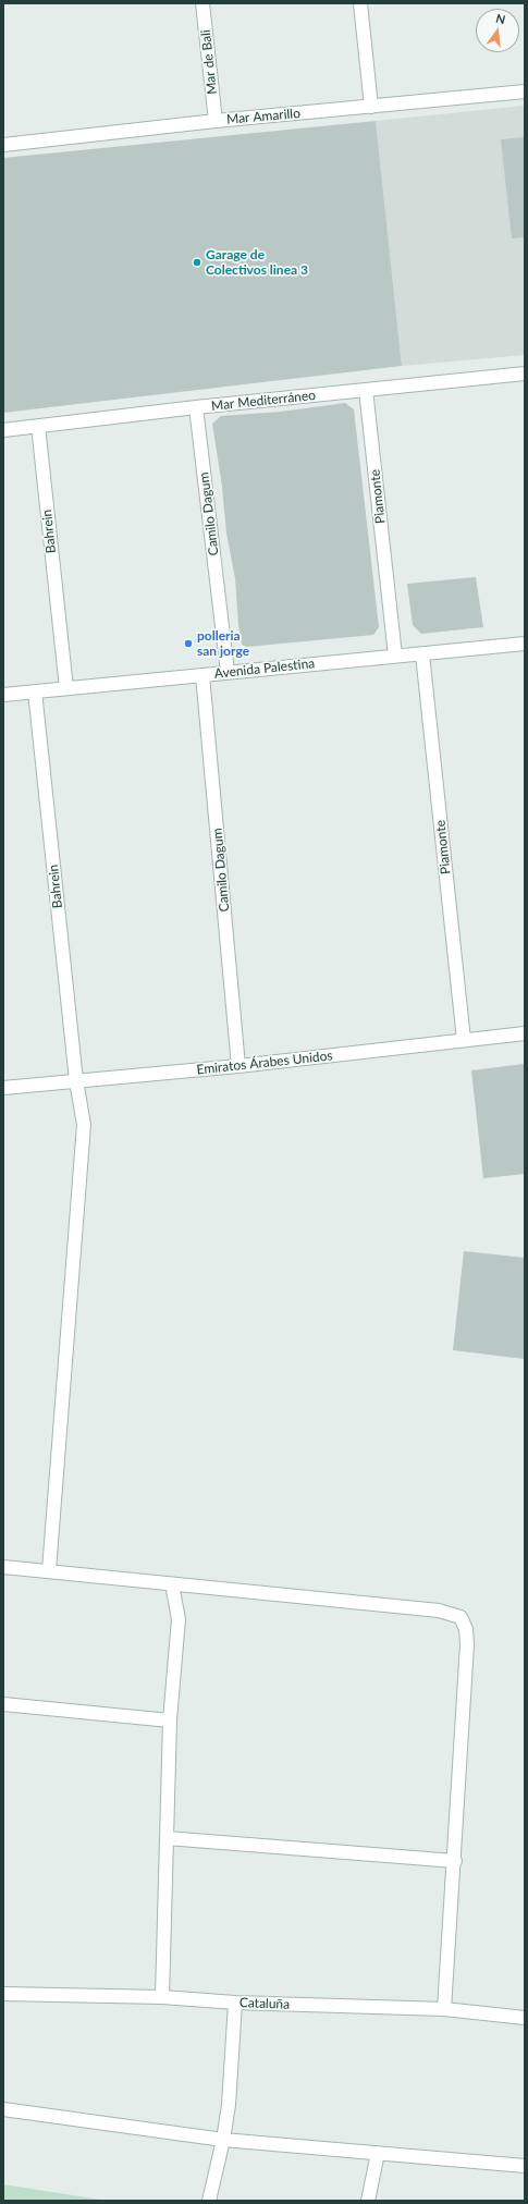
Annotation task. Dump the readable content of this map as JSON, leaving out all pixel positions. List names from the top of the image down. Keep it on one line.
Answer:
{"streets":{"street":["Mar de Bali","Mar Amarillo","Mar Mediterráneo","Piamonte","Camilo Dagum","Bahrein","Avenida Palestina","Emiratos Árabes Unidos","Cataluña"]},"crossings":[["Mar de Bali","Mar Amarillo"],["Mar Mediterráneo","Piamonte"],["Mar Mediterráneo","Camilo Dagum"],["Mar Mediterráneo","Bahrein"],["Piamonte","Avenida Palestina"],["Piamonte","Emiratos Árabes Unidos"],["Camilo Dagum","Avenida Palestina"],["Camilo Dagum","Emiratos Árabes Unidos"],["Bahrein","Avenida Palestina"],["Bahrein","Emiratos Árabes Unidos"]],"places":["Garage de Colectivos linea 3","polleria san jorge"],"north":"top"}
